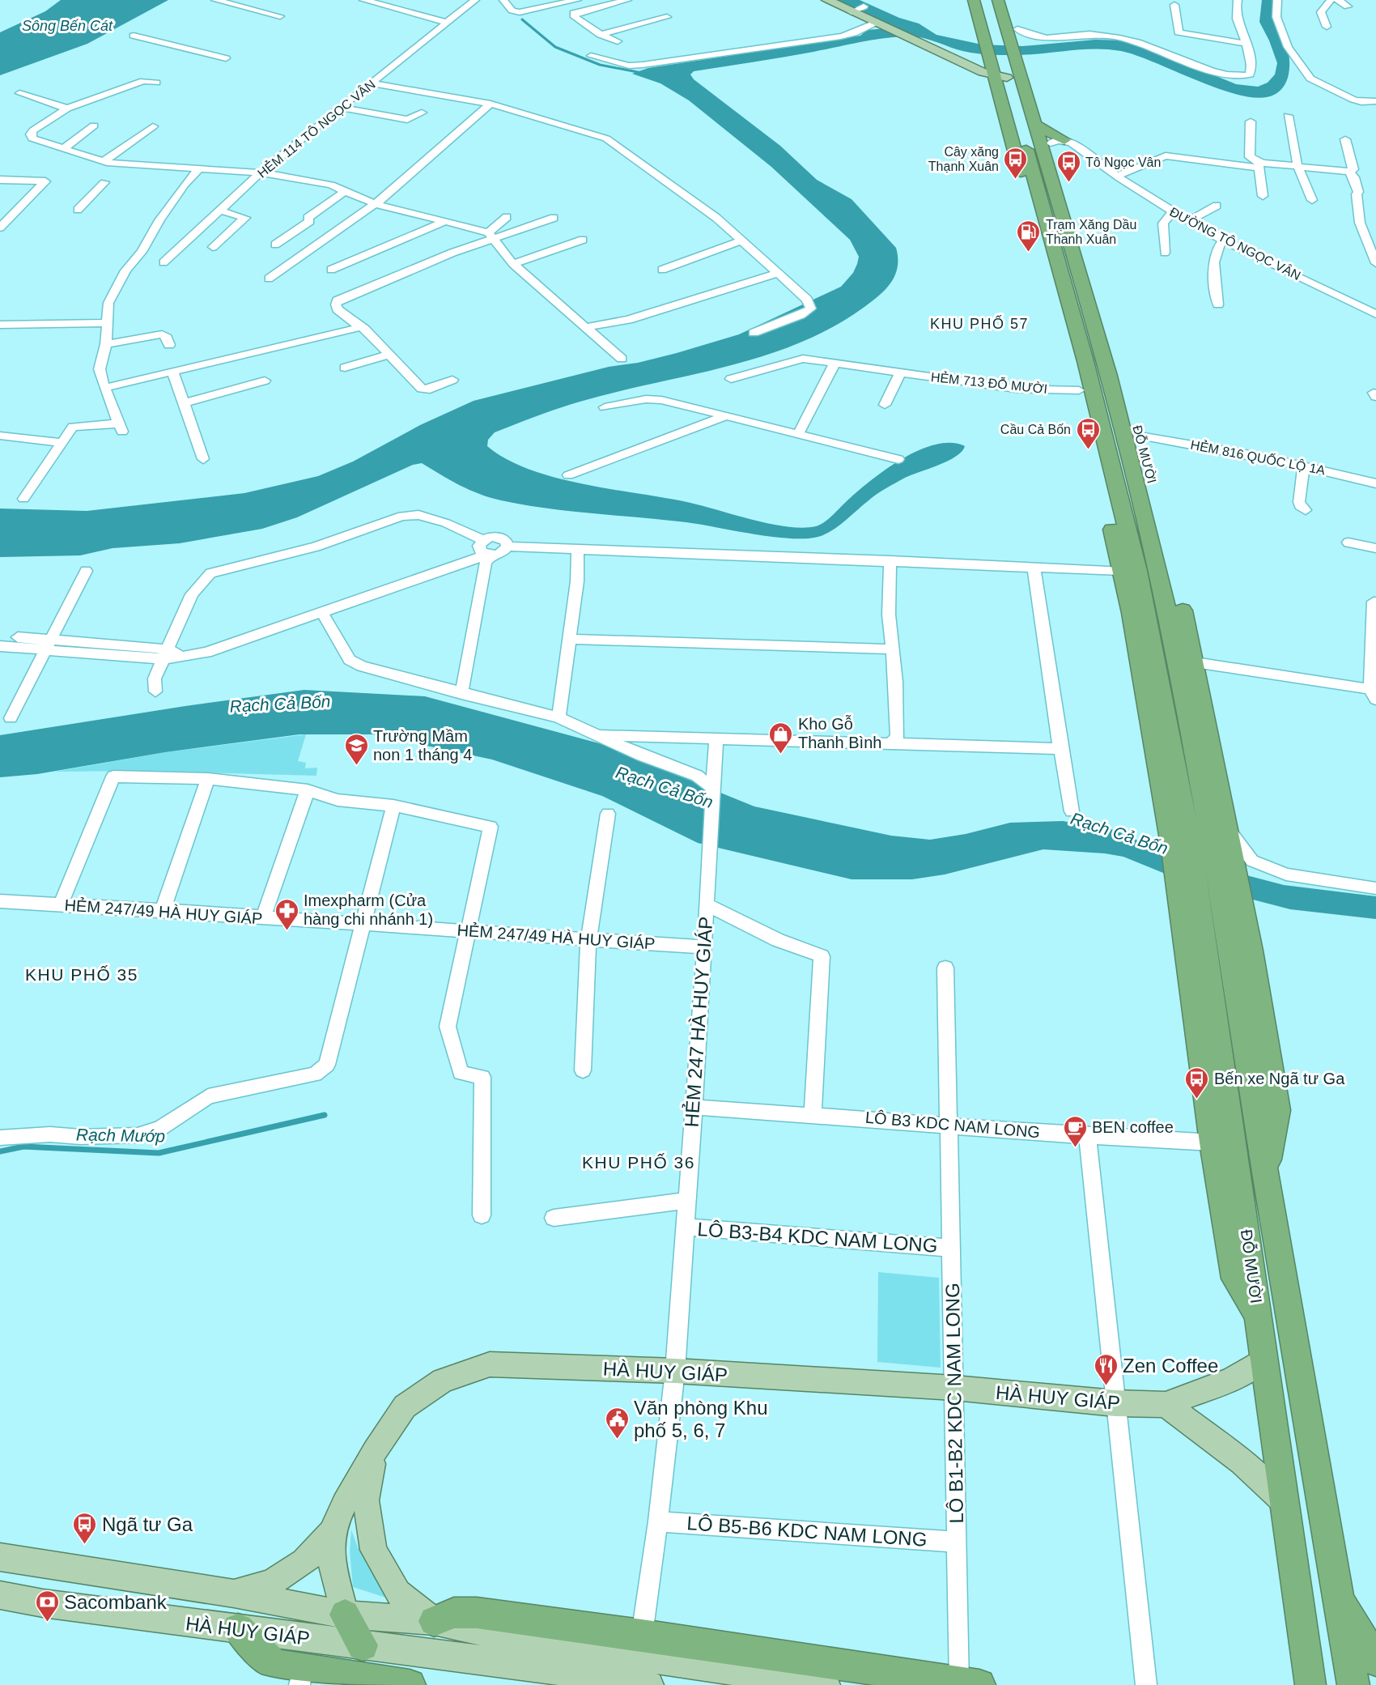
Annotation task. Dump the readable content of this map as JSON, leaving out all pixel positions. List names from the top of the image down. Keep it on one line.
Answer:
{"streets":{"highway":["ĐỖ MƯỜI"],"main road":["HÀ HUY GIÁP"],"street":["HẺM 114 TÔ NGỌC VÂN","ĐƯỜNG TÔ NGỌC VÂN","HẺM 713 ĐỖ MƯỜI","HẺM 816 QUỐC LỘ 1A","HẺM 247/49 HÀ HUY GIÁP","HẺM 247 HÀ HUY GIÁP","LÔ B3 KDC NAM LONG","LÔ B3-B4 KDC NAM LONG","LÔ B1-B2 KDC NAM LONG","LÔ B5-B6 KDC NAM LONG"]},"crossings":[["ĐƯỜNG TÔ NGỌC VÂN","ĐỖ MƯỜI"],["HẺM 713 ĐỖ MƯỜI","ĐỖ MƯỜI"],["ĐỖ MƯỜI","HẺM 816 QUỐC LỘ 1A"],["ĐỖ MƯỜI","LÔ B3 KDC NAM LONG"],["ĐỖ MƯỜI","HÀ HUY GIÁP"],["HẺM 247/49 HÀ HUY GIÁP","HẺM 247 HÀ HUY GIÁP"],["HẺM 247 HÀ HUY GIÁP","LÔ B3 KDC NAM LONG"],["HẺM 247 HÀ HUY GIÁP","LÔ B3-B4 KDC NAM LONG"],["HẺM 247 HÀ HUY GIÁP","HÀ HUY GIÁP"],["HẺM 247 HÀ HUY GIÁP","LÔ B5-B6 KDC NAM LONG"],["LÔ B3 KDC NAM LONG","LÔ B1-B2 KDC NAM LONG"],["LÔ B3-B4 KDC NAM LONG","LÔ B1-B2 KDC NAM LONG"],["HÀ HUY GIÁP","LÔ B1-B2 KDC NAM LONG"],["LÔ B1-B2 KDC NAM LONG","LÔ B5-B6 KDC NAM LONG"]],"districts":["KHU PHỐ 57","KHU PHỐ 35","KHU PHỐ 36"],"water":["Sông Bến Cát","Rạch Cả Bốn","Rạch Mướp"],"places":{"bus stop":["Cây xăng Thạnh Xuân","Tô Ngọc Vân","Cầu Cả Bốn","Bến xe Ngã tư Ga","Ngã tư Ga"],"fuel station":["Trạm Xăng Dầu Thanh Xuân"],"shop":["Kho Gỗ Thanh Bình"],"school or university":["Trường Mầm non 1 tháng 4"],"pharmacy":["Imexpharm (Cửa hàng chi nhánh 1)"],"cafe":["BEN coffee"],"restaurant":["Zen Coffee"],"public building":["Văn phòng Khu phố 5, 6, 7"],"bank":["Sacombank"]}}
